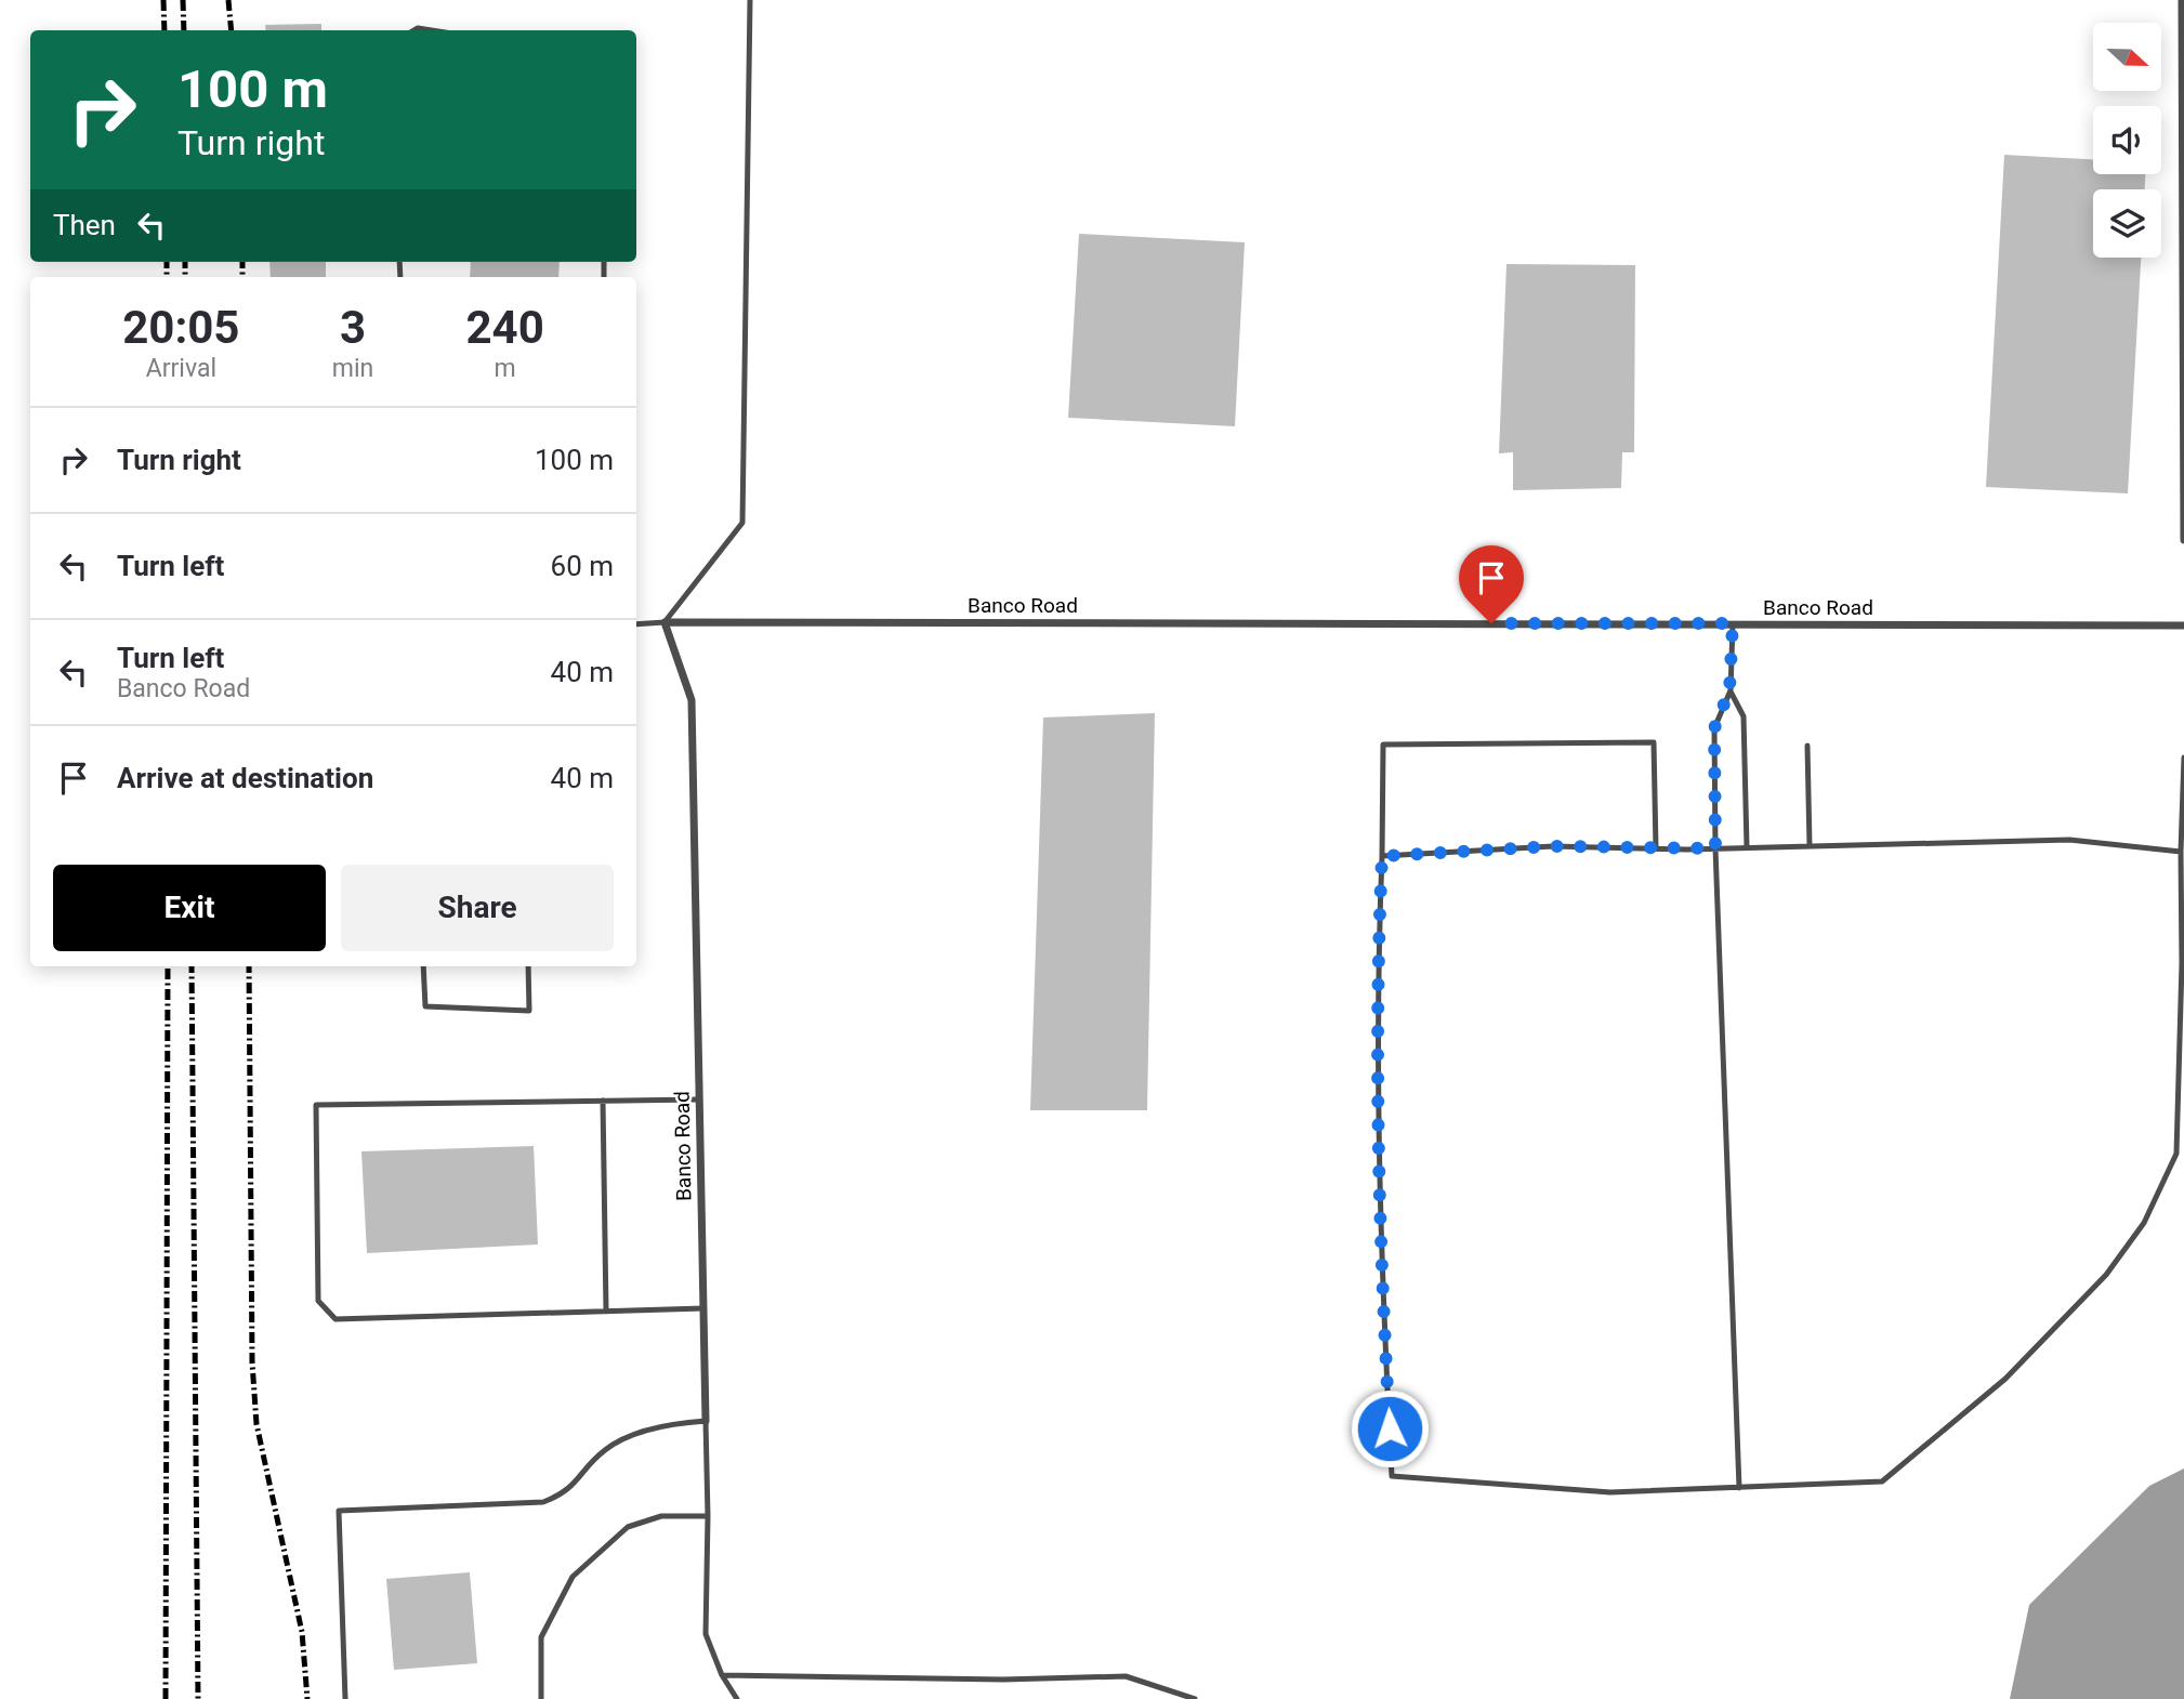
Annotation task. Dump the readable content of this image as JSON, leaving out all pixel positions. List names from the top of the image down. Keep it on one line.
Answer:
{"streets":{"street":["Banco Road"]},"north":"right","page":{"turn":["100 m","Turn right"],"then":"Then","eta":["20:05","Arrival","3","min","240","m"],"list":[{"name":"Turn right","value":"100 m"},{"name":"Turn left","value":"60 m"},{"name":"Turn left","note":"Banco Road","value":"40 m"},{"name":"Arrive at destination","value":"40 m"}],"buttons":["Exit","Share"]}}
